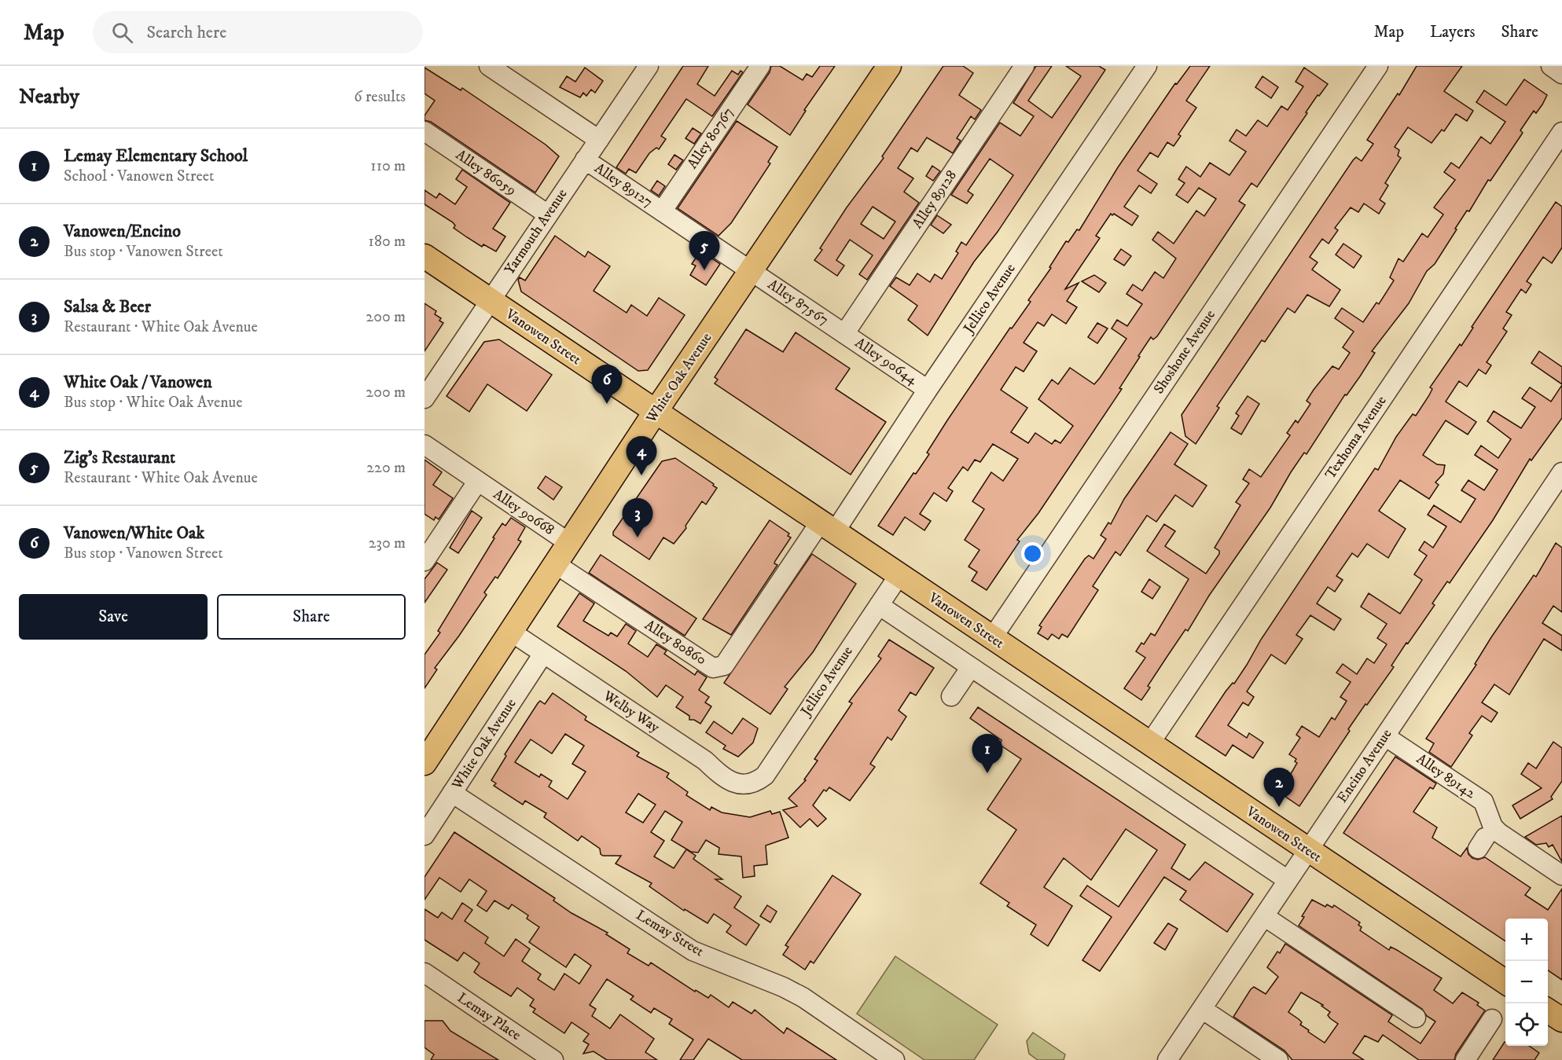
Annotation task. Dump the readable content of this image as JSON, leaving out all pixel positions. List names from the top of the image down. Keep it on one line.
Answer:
{"streets":{"main road":["Vanowen Street","White Oak Avenue"],"street":["Alley 80767","Alley 86059","Alley 89127","Alley 89128","Yarmouth Avenue","Jellico Avenue","Alley 87567","Shoshone Avenue","Alley 90644","Texhoma Avenue","Alley 90668","Alley 80860","Welby Way","Encino Avenue","Alley 89142","Lemay Street","Lemay Place"]},"crossings":[["Alley 80767","Alley 89127"],["Alley 86059","Yarmouth Avenue"],["Alley 89127","Yarmouth Avenue"],["Alley 89127","Alley 87567"],["Alley 89127","White Oak Avenue"],["Alley 89128","Alley 87567"],["Alley 89128","Alley 90644"],["Yarmouth Avenue","Vanowen Street"],["Jellico Avenue","Vanowen Street"],["Jellico Avenue","Alley 90644"],["Jellico Avenue","Alley 80860"],["Jellico Avenue","Welby Way"],["Alley 87567","Alley 90644"],["Alley 87567","White Oak Avenue"],["Vanowen Street","Shoshone Avenue"],["Vanowen Street","White Oak Avenue"],["Vanowen Street","Texhoma Avenue"],["Vanowen Street","Alley 80860"],["Vanowen Street","Encino Avenue"],["White Oak Avenue","Alley 90668"],["White Oak Avenue","Alley 80860"],["White Oak Avenue","Welby Way"],["White Oak Avenue","Lemay Street"],["Encino Avenue","Alley 89142"]],"page":{"header":"Map","search":"Search here","nav":["Map","Layers","Share"],"heading":["Nearby","6 results"],"list":[{"mark":"1","name":"Lemay Elementary School","note":"School · Vanowen Street","value":"110 m"},{"mark":"2","name":"Vanowen/Encino","note":"Bus stop · Vanowen Street","value":"180 m"},{"mark":"3","name":"Salsa & Beer","note":"Restaurant · White Oak Avenue","value":"200 m"},{"mark":"4","name":"White Oak / Vanowen","note":"Bus stop · White Oak Avenue","value":"200 m"},{"mark":"5","name":"Zig's Restaurant","note":"Restaurant · White Oak Avenue","value":"220 m"},{"mark":"6","name":"Vanowen/White Oak","note":"Bus stop · Vanowen Street","value":"230 m"}],"pins":["5","6","4","3","1","2"],"buttons":["Save","Share"],"map_buttons":["+","−"]}}
